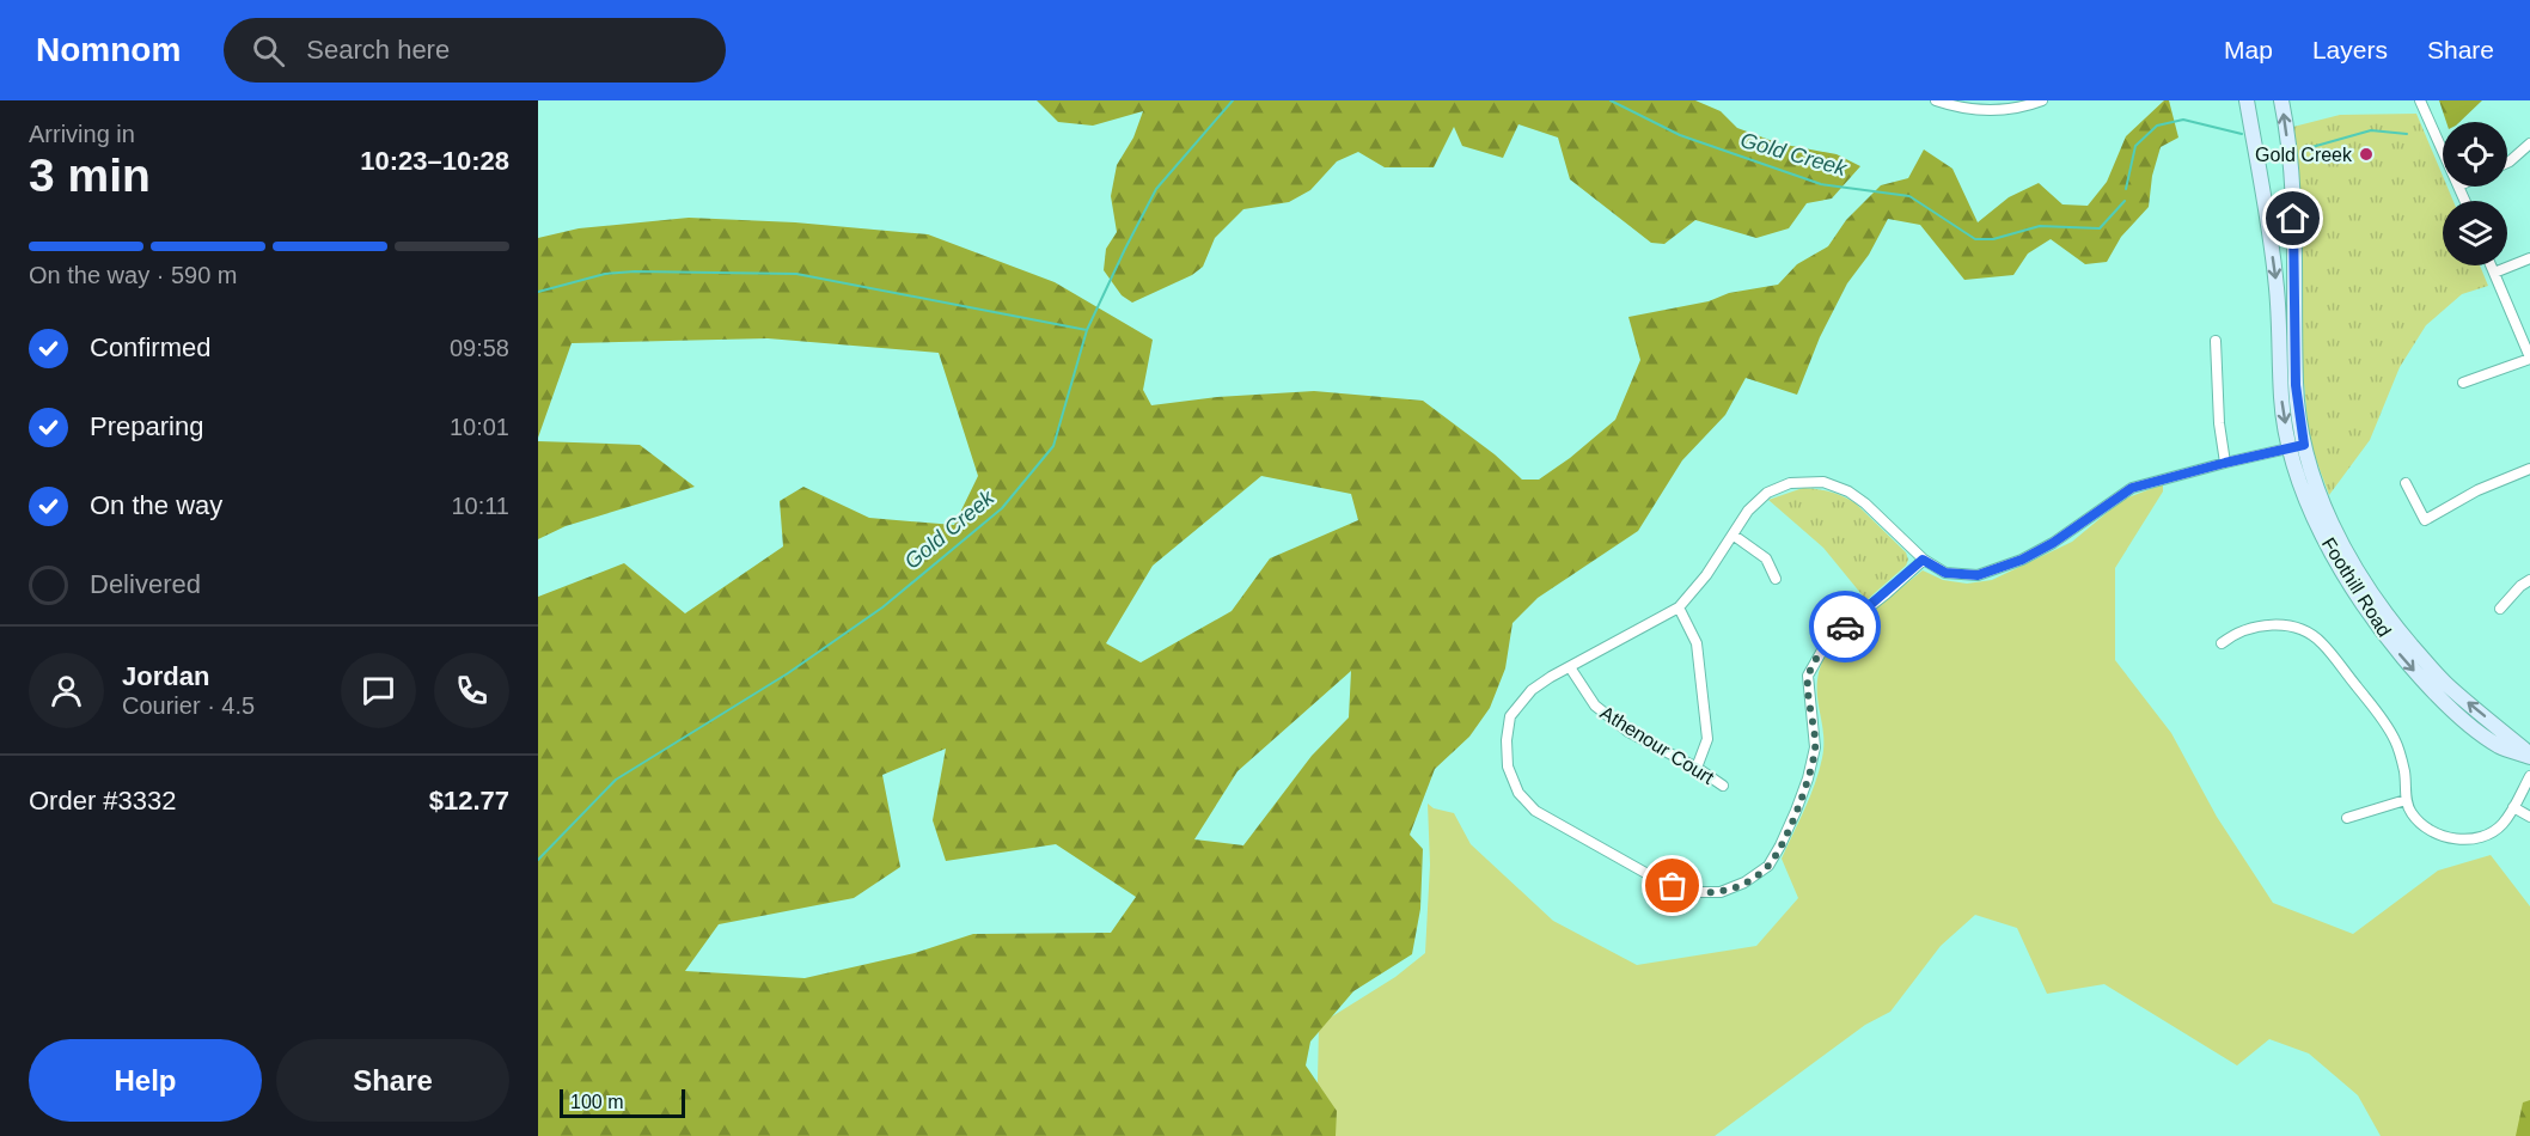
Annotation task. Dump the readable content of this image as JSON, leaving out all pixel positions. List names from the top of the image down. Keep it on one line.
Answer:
{"streets":{"main road":["Foothill Road"],"street":["Athenour Court"]},"water":["Gold Creek"],"places":["Gold Creek"],"scale_bar":"100 m","page":{"header":"Nomnom","search":"Search here","nav":["Map","Layers","Share"],"heading":["3 min","Arriving in","10:23–10:28"],"panel":["Jordan","Courier · 4.5","Order #3332","$12.77"],"bar":"On the way · 590 m","list":[["Confirmed","09:58"],["Preparing","10:01"],["On the way","10:11"],"Delivered"],"buttons":["Help","Share"],"scale":"100 m"}}
